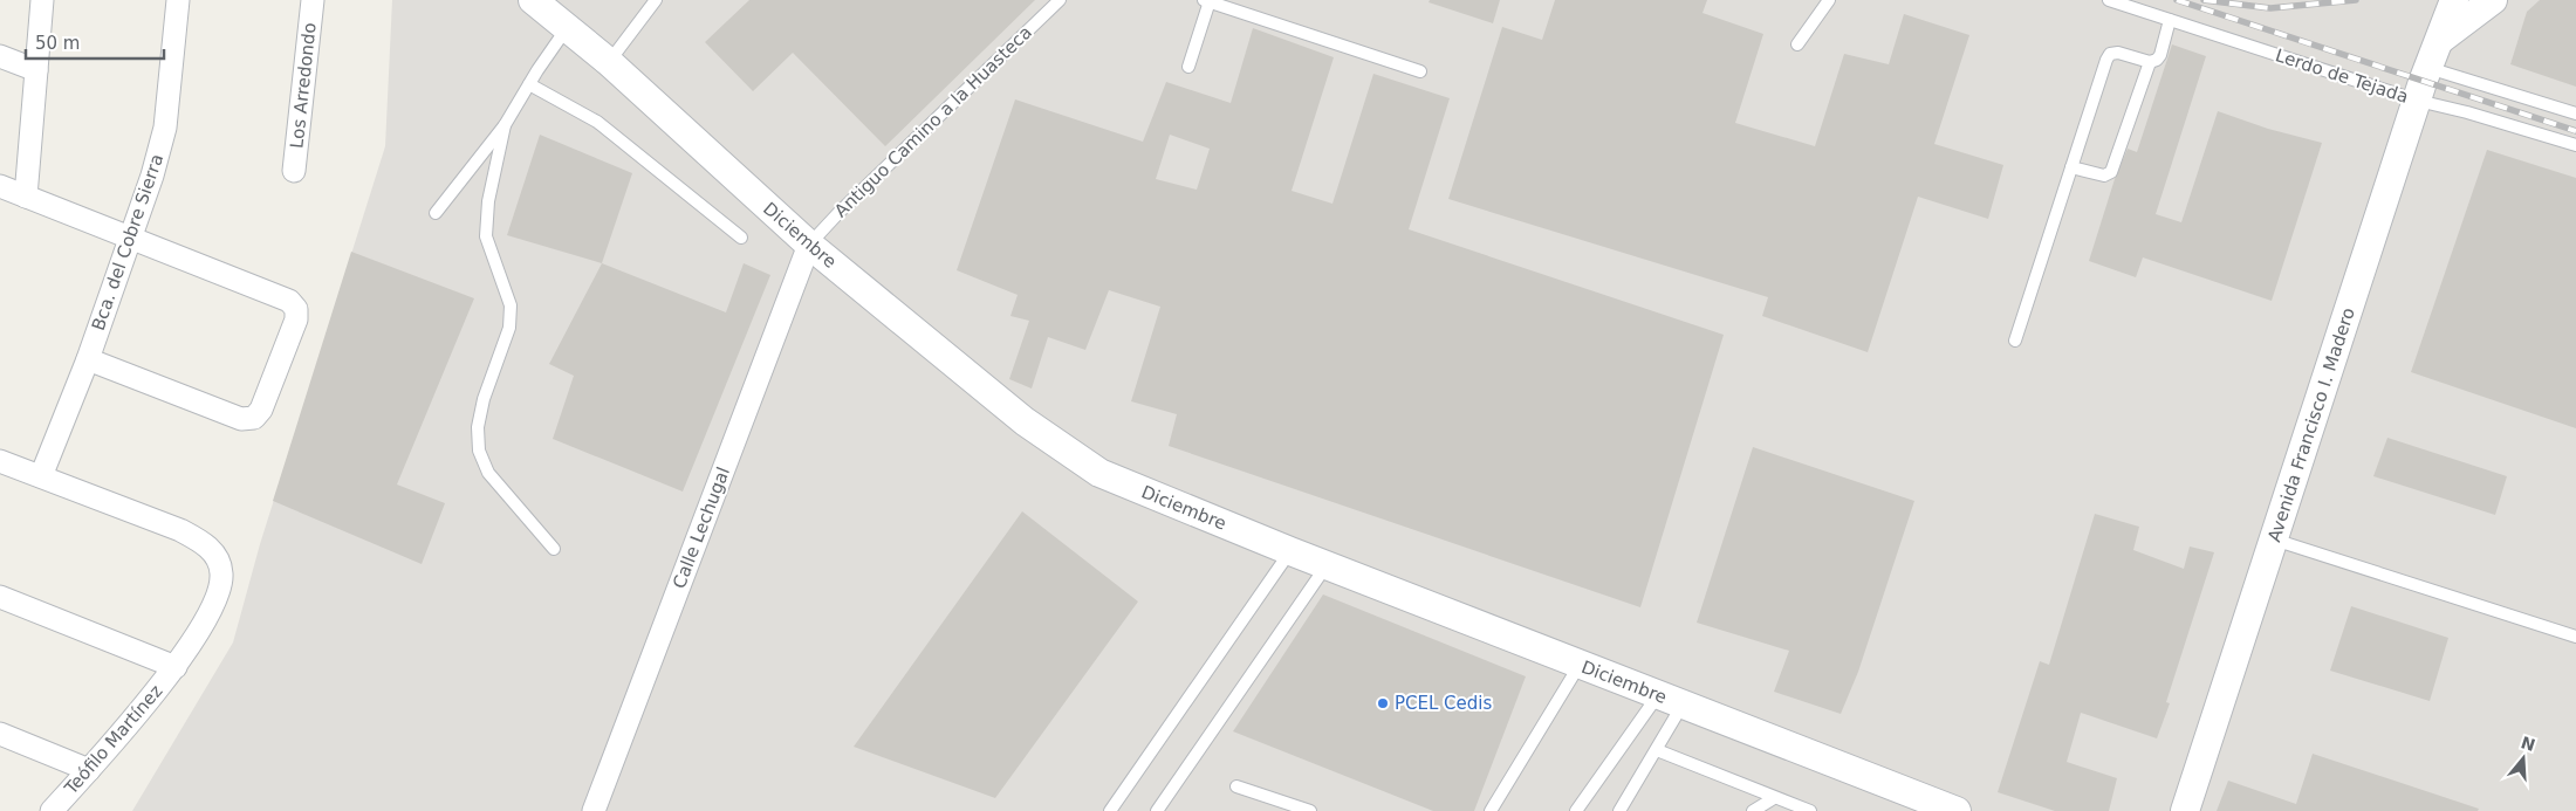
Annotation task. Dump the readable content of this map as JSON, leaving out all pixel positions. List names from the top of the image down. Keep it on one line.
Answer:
{"streets":{"street":["Los Arredondo","Diciembre","Bca. del Cobre Sierra","Avenida Francisco I. Madero","Calle Lechugal","Teófilo Martínez"],"lane":["Lerdo de Tejada","Antiguo Camino a la Huasteca"]},"crossings":[["Lerdo de Tejada","Avenida Francisco I. Madero"],["Antiguo Camino a la Huasteca","Diciembre"],["Antiguo Camino a la Huasteca","Calle Lechugal"],["Diciembre","Calle Lechugal"],["Bca. del Cobre Sierra","Teófilo Martínez"]],"places":["PCEL Cedis"],"scale_bar":"50 m","north":"top"}
